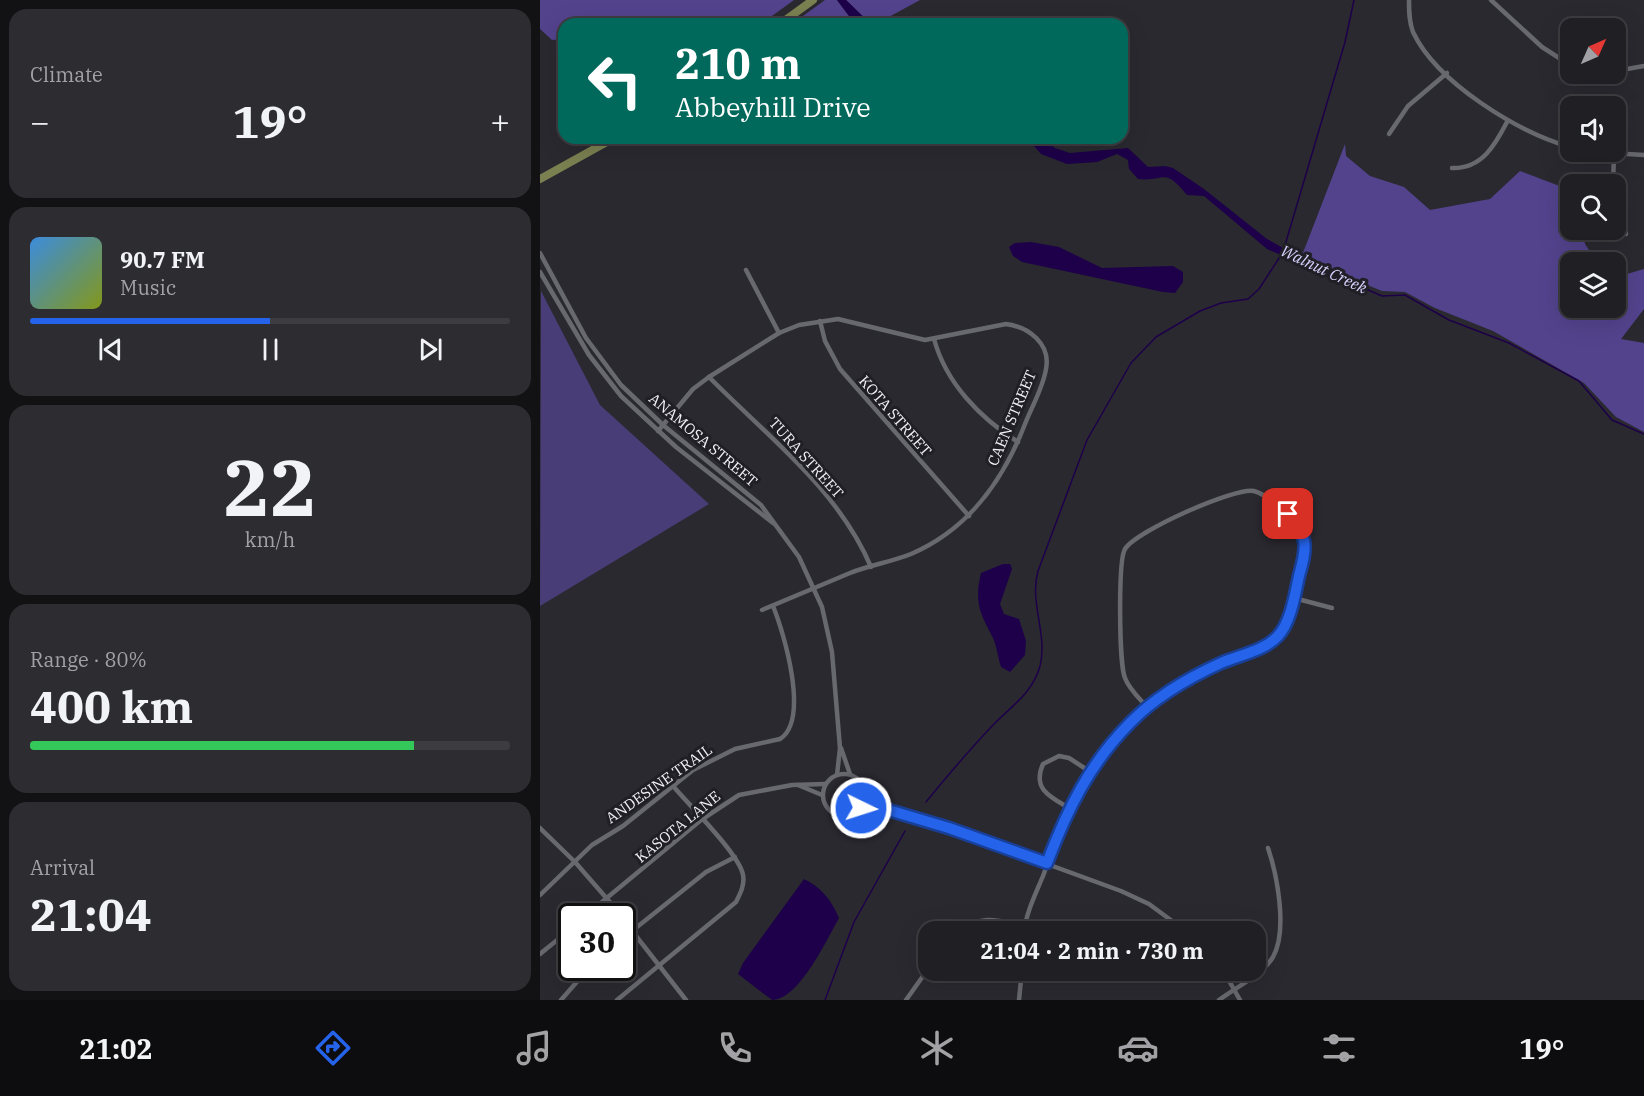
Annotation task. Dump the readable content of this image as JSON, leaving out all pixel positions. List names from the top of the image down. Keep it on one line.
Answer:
{"streets":{"street":["KOTA STREET","CAEN STREET","ANAMOSA STREET","TURA STREET","ANDESINE TRAIL","KASOTA LANE"]},"crossings":[["KOTA STREET","CAEN STREET"],["CAEN STREET","ANAMOSA STREET"],["CAEN STREET","TURA STREET"],["CAEN STREET","ANDESINE TRAIL"],["ANAMOSA STREET","KASOTA LANE"]],"water":["Walnut Creek"],"north":"top right","page":{"tile":["Climate",["22","km/h"],["Range · 80%","400 km"],["Arrival","21:04"]],"turn":["210 m","Abbeyhill Drive"],"heat":["−","19°","+"],"song":["90.7 FM","Music"],"limit":"30","trip":"21:04 · 2 min · 730 m","tabs":["21:02","19°"]}}
